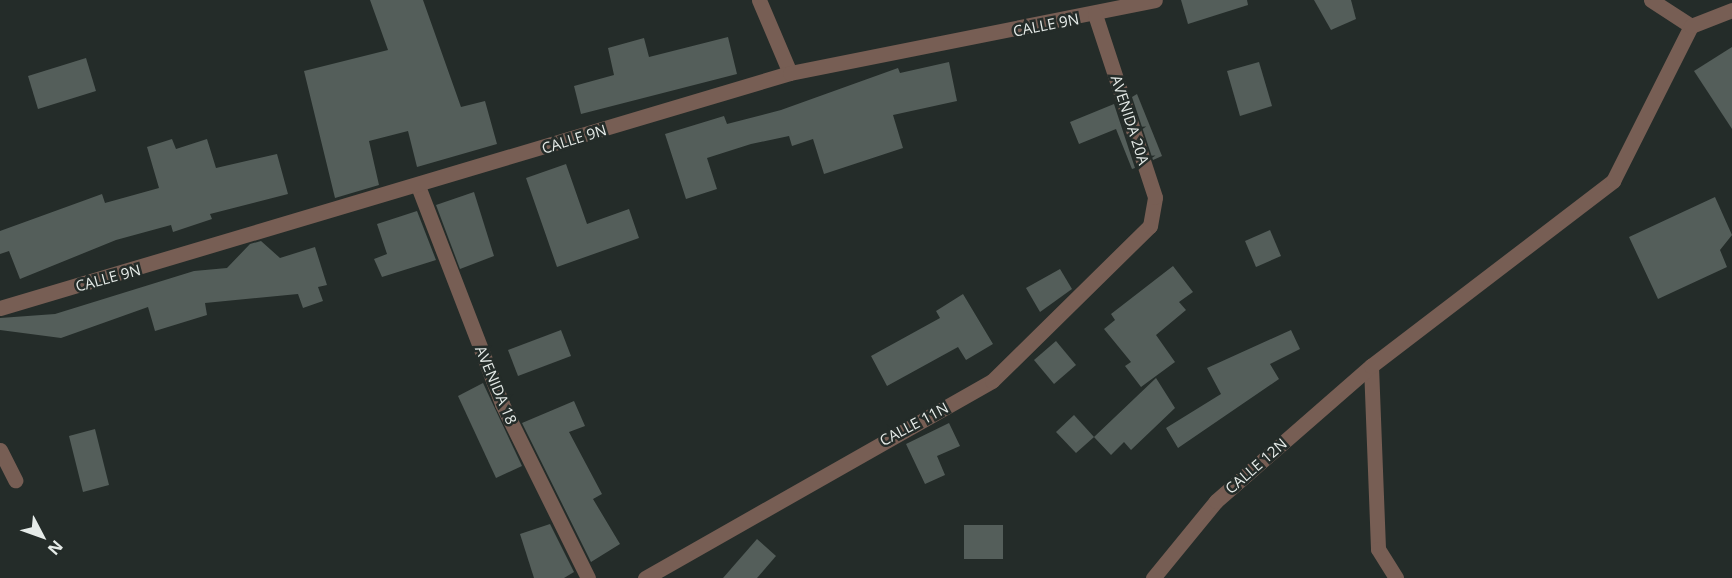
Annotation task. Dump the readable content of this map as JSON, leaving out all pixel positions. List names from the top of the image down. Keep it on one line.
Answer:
{"streets":{"street":["CALLE 9N","AVENIDA 20A","AVENIDA 18","CALLE 11N","CALLE 12N"]},"crossings":[["CALLE 9N","AVENIDA 20A"],["CALLE 9N","AVENIDA 18"],["AVENIDA 20A","CALLE 11N"]],"north":"bottom right"}
